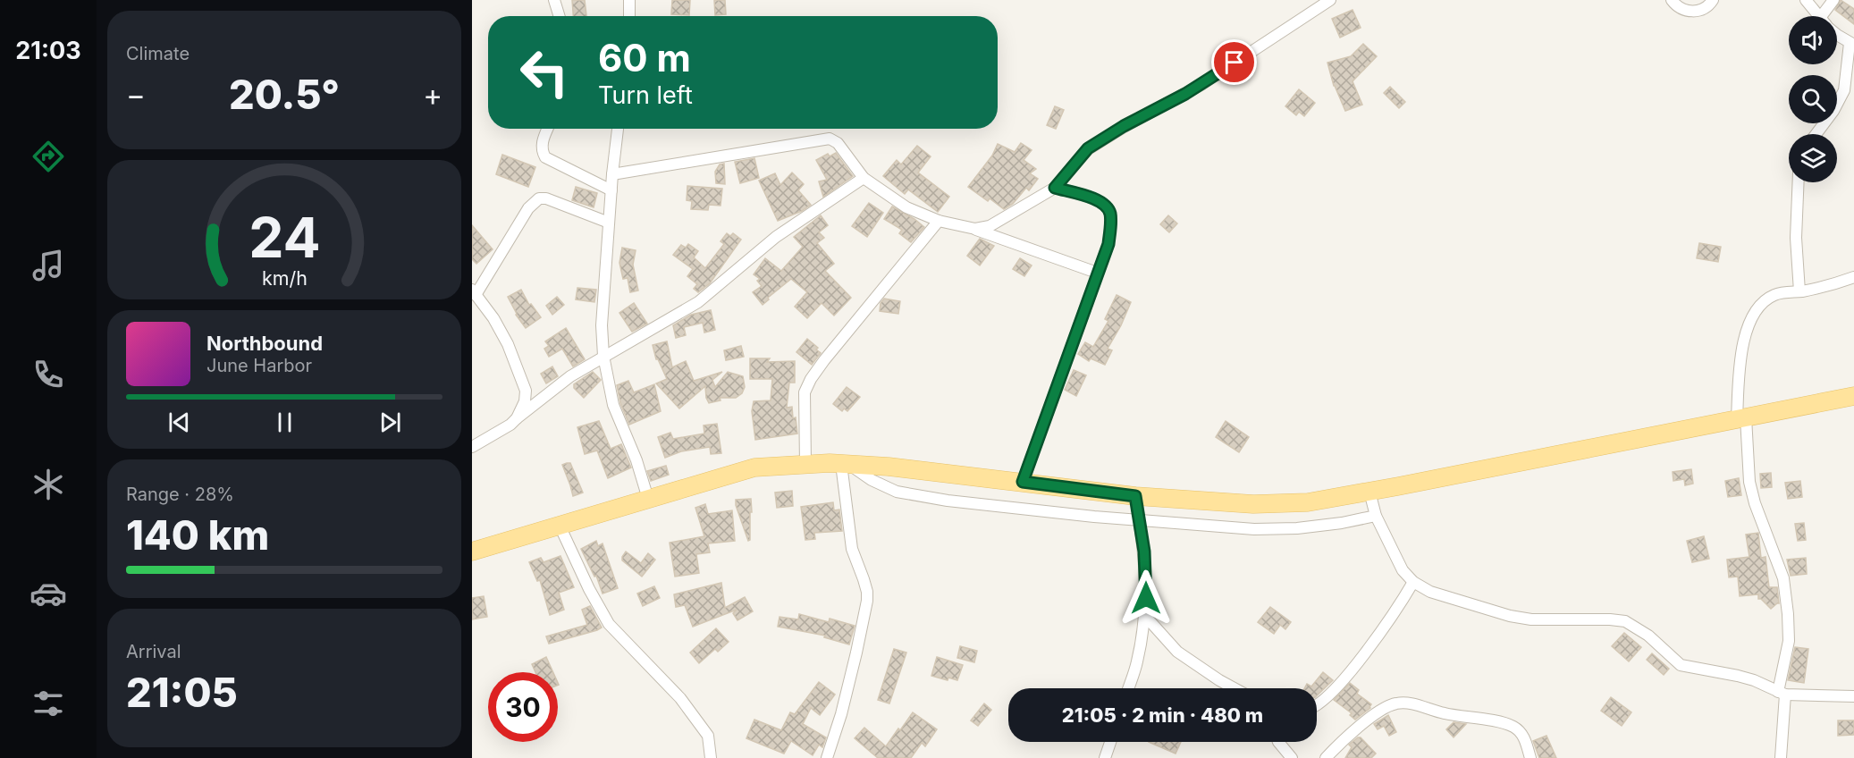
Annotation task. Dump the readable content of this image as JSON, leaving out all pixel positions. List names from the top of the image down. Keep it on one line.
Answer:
{"page":{"tabs":"21:03","tile":["Climate",["Range · 28%","140 km"],["Arrival","21:05"]],"turn":["60 m","Turn left"],"heat":["−","20.5°","+"],"song":["Northbound","June Harbor"],"limit":"30","trip":"21:05 · 2 min · 480 m","gauge":["24","km/h"]}}
